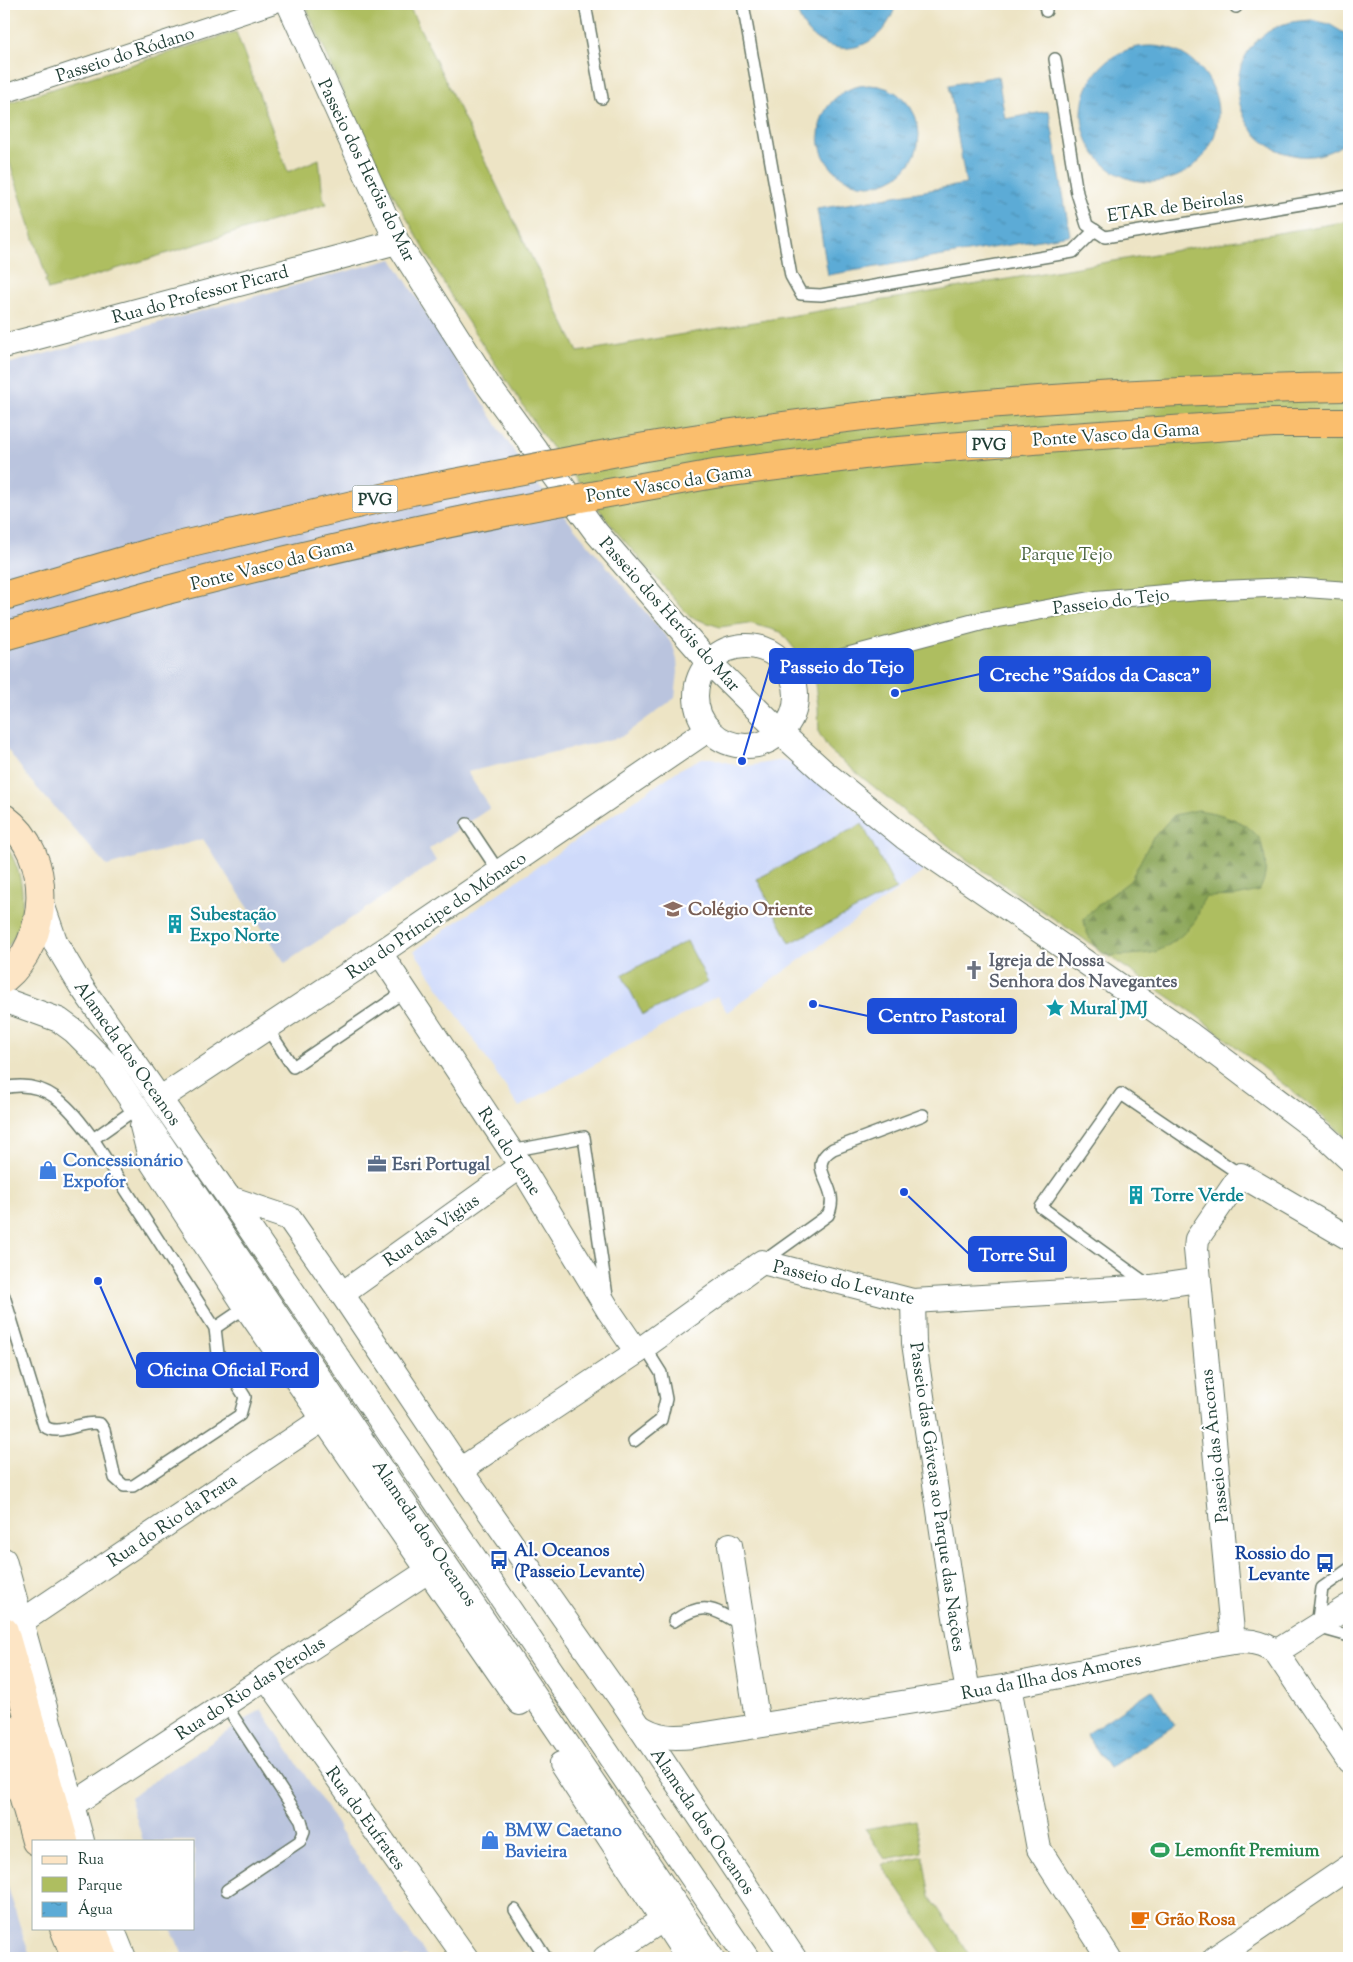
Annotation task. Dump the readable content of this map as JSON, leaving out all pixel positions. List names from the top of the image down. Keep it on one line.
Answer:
{"streets":{"highway":["Ponte Vasco da Gama","PVG"],"street":["Passeio do Ródano","Passeio dos Heróis do Mar","Rua do Professor Picard","Passeio do Tejo","Rua do Príncipe do Mónaco","Alameda dos Oceanos","Rua do Leme","Rua das Vigias","Passeio do Levante","Passeio das Âncoras","Passeio das Gáveas ao Parque das Nações","Rua do Rio da Prata","Rua da Ilha dos Amores","Rua do Rio das Pérolas","Rua do Eufrates"],"lane":["ETAR de Beirolas"]},"crossings":[["Passeio dos Heróis do Mar","Rua do Professor Picard"],["Rua do Príncipe do Mónaco","Alameda dos Oceanos"],["Rua do Príncipe do Mónaco","Rua do Leme"],["Alameda dos Oceanos","Rua das Vigias"],["Alameda dos Oceanos","Passeio do Levante"],["Alameda dos Oceanos","Rua do Rio da Prata"],["Alameda dos Oceanos","Rua da Ilha dos Amores"],["Alameda dos Oceanos","Rua do Rio das Pérolas"],["Rua do Leme","Rua das Vigias"],["Rua do Leme","Passeio do Levante"],["Passeio do Levante","Passeio das Âncoras"],["Passeio do Levante","Passeio das Gáveas ao Parque das Nações"],["Passeio das Âncoras","Rua da Ilha dos Amores"],["Passeio das Gáveas ao Parque das Nações","Rua da Ilha dos Amores"],["Rua do Rio das Pérolas","Rua do Eufrates"]],"parks":["Parque Tejo"],"places":{"other":["Creche \"Saídos da Casca\"","Passeio do Tejo","Centro Pastoral","Torre Sul","Oficina Oficial Ford"],"school or university":["Colégio Oriente"],"building":["Subestação Expo Norte","Torre Verde"],"church":["Igreja de Nossa Senhora dos Navegantes"],"place":["Mural JMJ"],"office":["Esri Portugal"],"shop":["Concessionário Expofor","BMW Caetano Bavieira"],"bus stop":["Al. Oceanos (Passeio Levante)","Rossio do Levante"],"sports":["Lemonfit Premium"],"cafe":["Grão Rosa"]},"legend":["Rua","Parque","Água"]}
